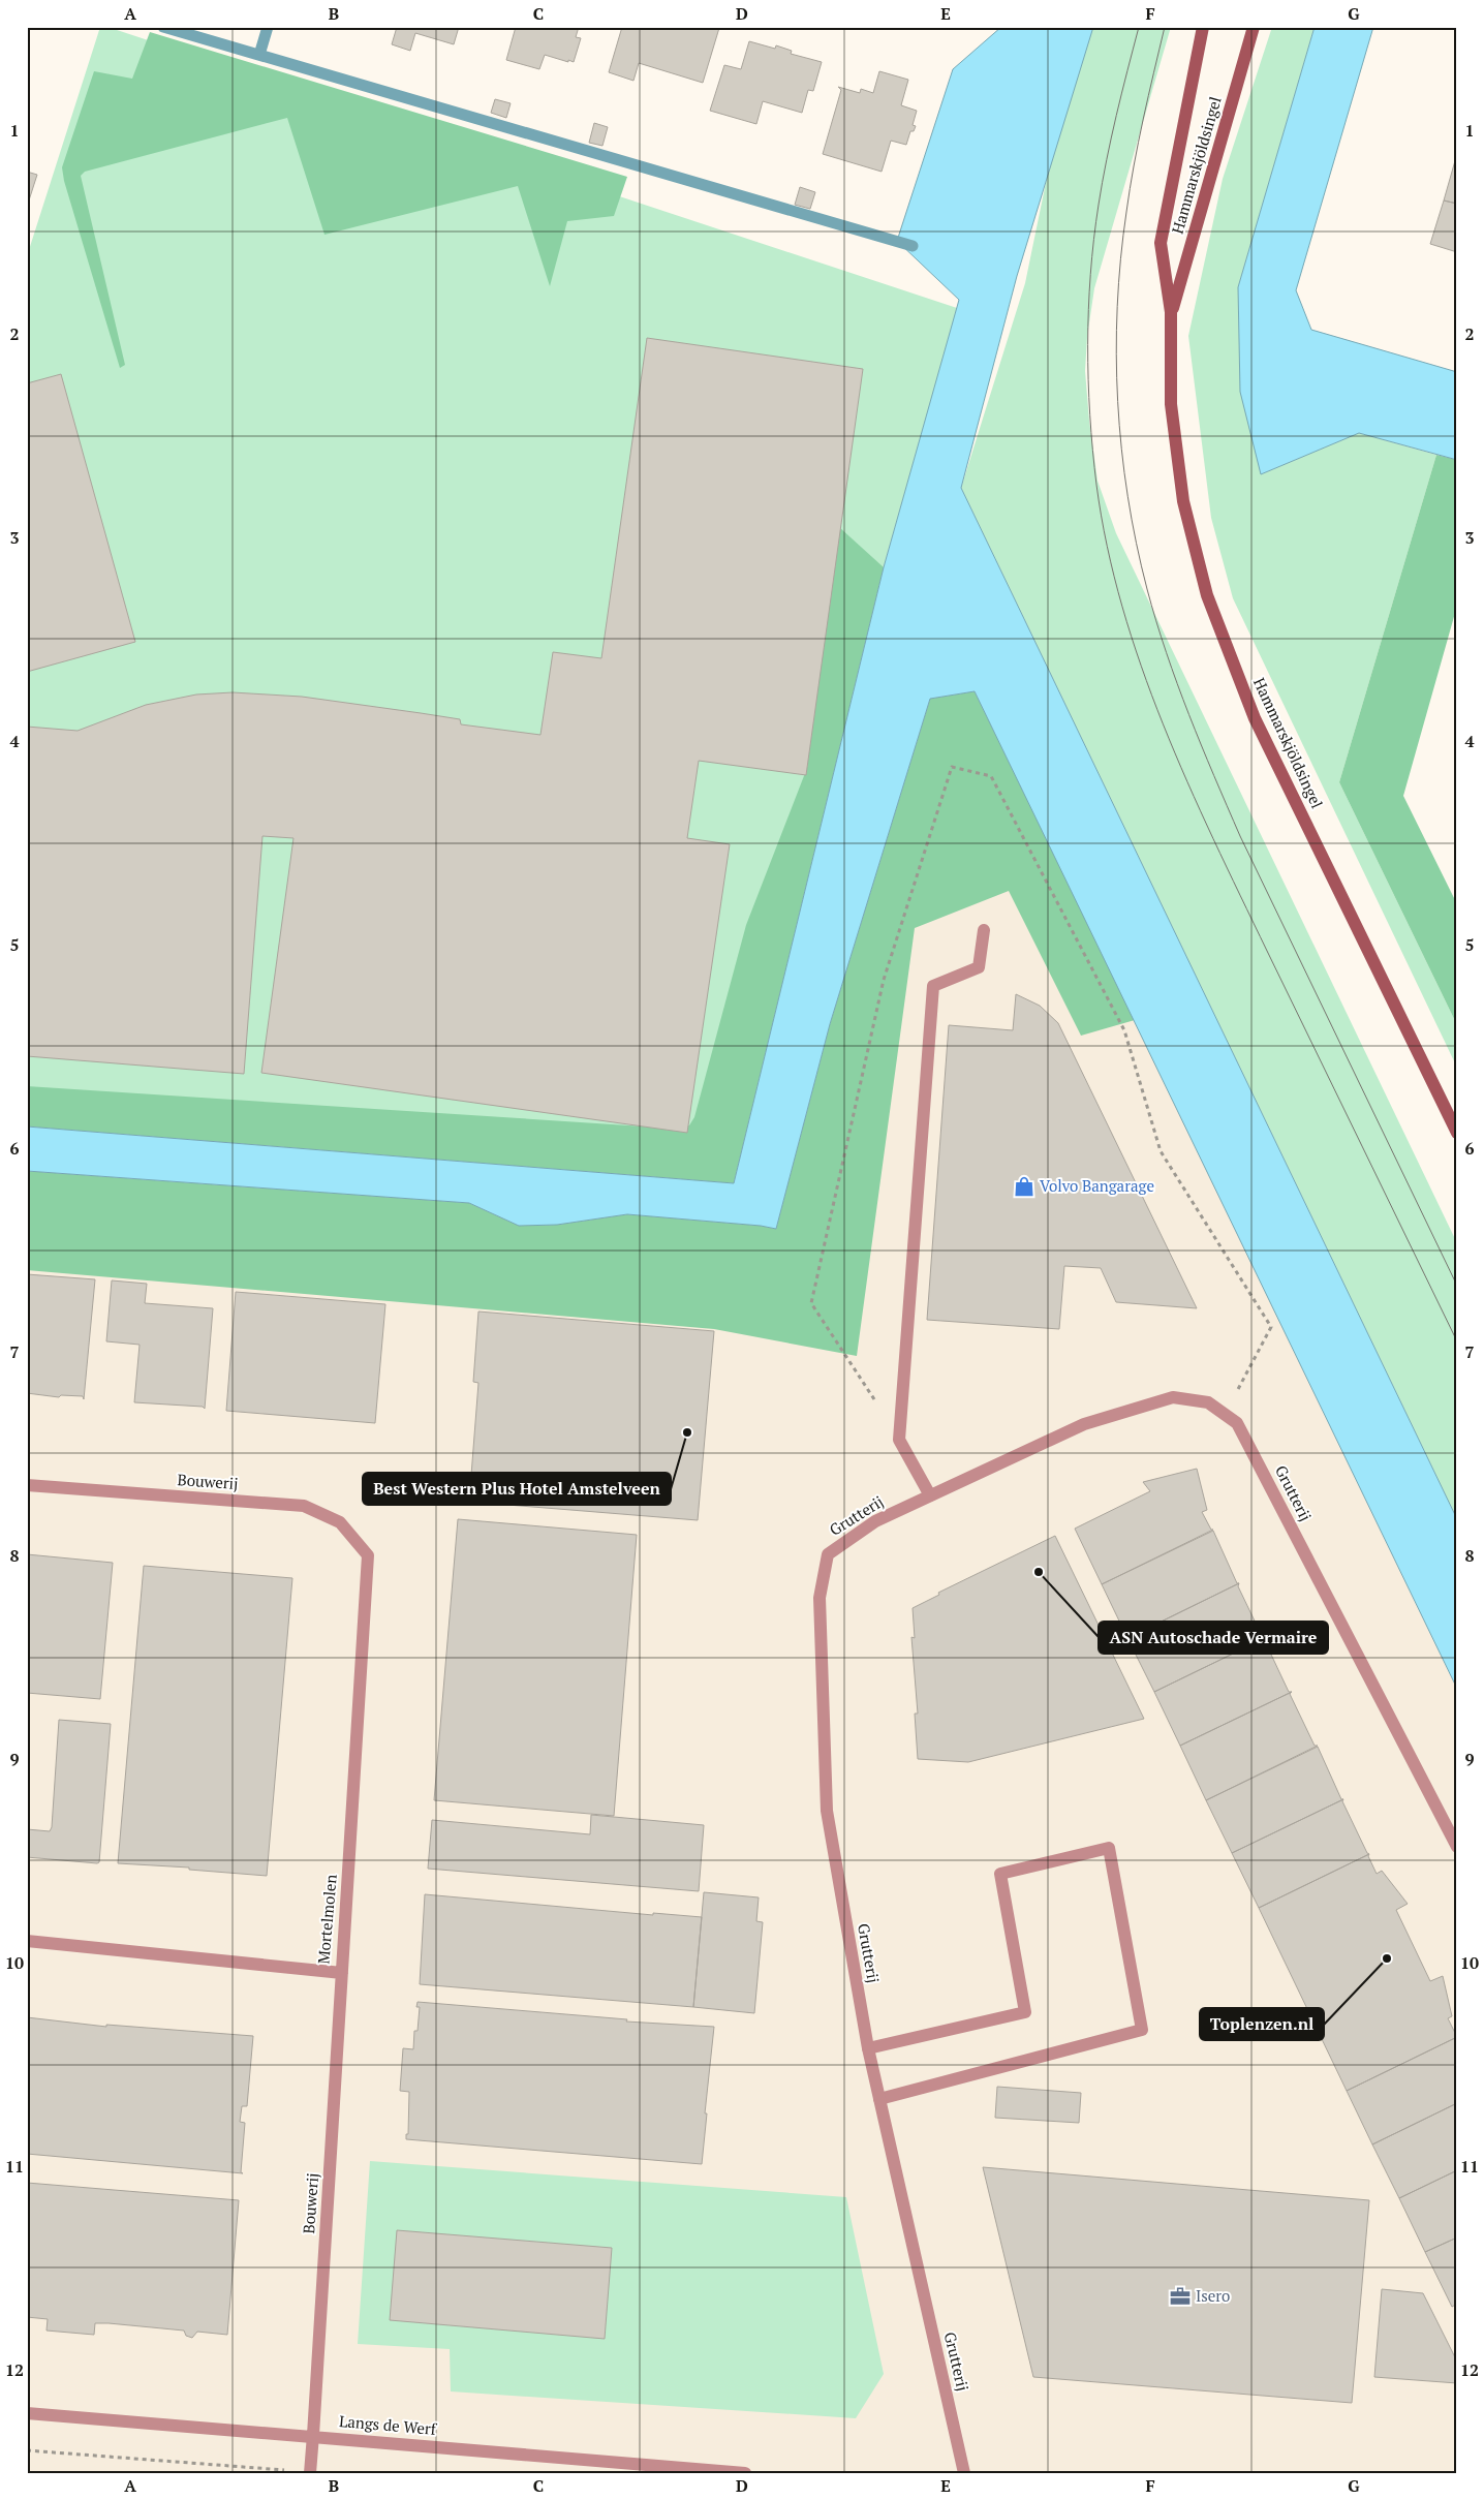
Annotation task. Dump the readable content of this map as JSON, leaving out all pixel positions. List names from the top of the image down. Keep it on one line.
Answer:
{"streets":{"street":["Hammarskjöldsingel","Bouwerij","Grutterij","Mortelmolen","Langs de Werf"]},"crossings":[["Bouwerij","Mortelmolen"],["Bouwerij","Langs de Werf"]],"places":{"shop":["Volvo Bangarage"],"other":["Best Western Plus Hotel Amstelveen","ASN Autoschade Vermaire","Toplenzen.nl"],"office":["Isero"]},"grid":{"columns":["A","B","C","D","E","F","G"],"rows":["1","2","3","4","5","6","7","8","9","10","11","12"]}}
